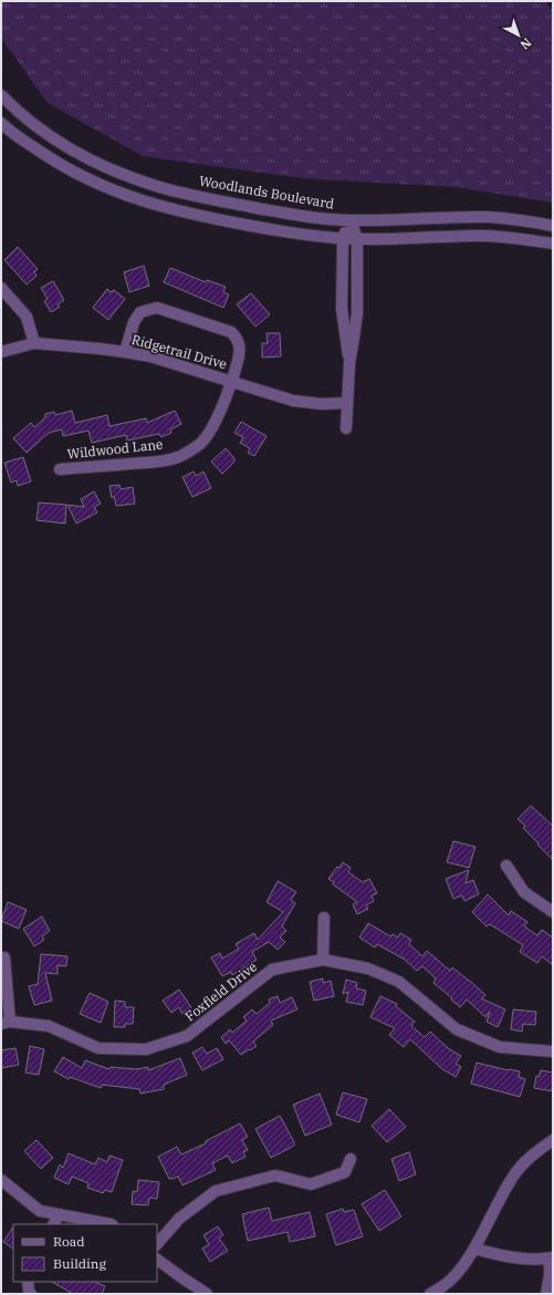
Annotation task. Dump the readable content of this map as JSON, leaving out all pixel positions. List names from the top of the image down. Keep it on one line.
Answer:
{"streets":{"street":["Woodlands Boulevard","Ridgetrail Drive","Wildwood Lane","Foxfield Drive"]},"crossings":[["Ridgetrail Drive","Wildwood Lane"]],"legend":["Road","Building"],"north":"bottom right"}
